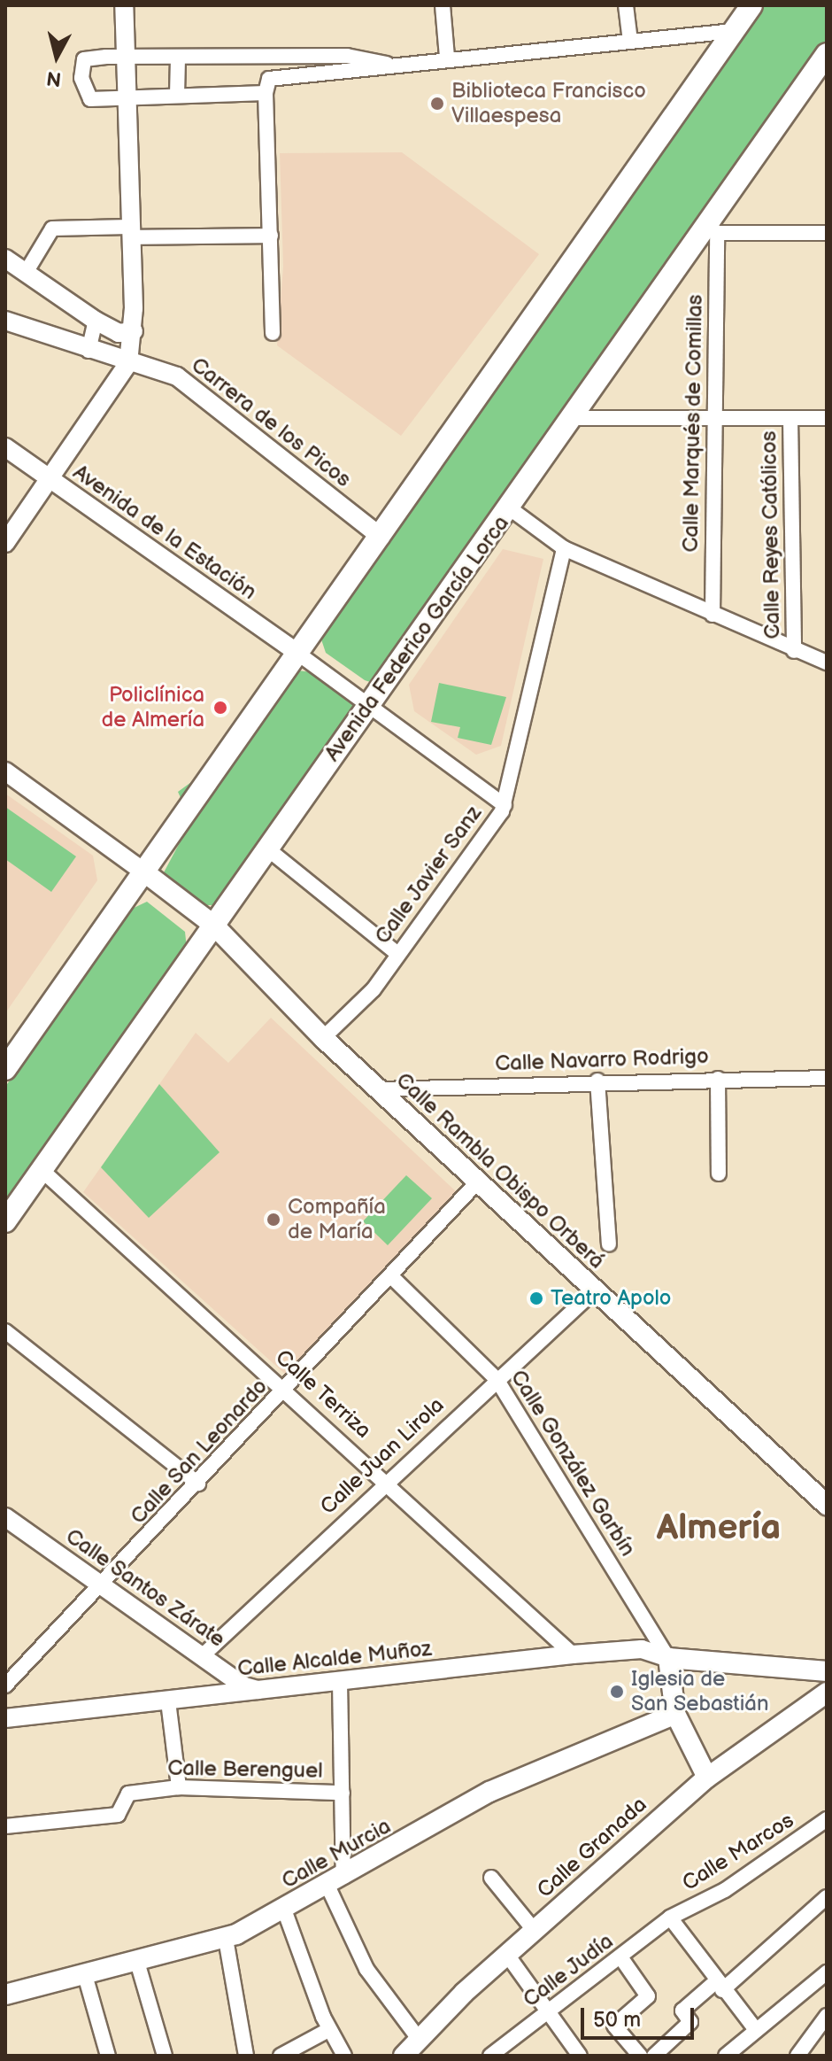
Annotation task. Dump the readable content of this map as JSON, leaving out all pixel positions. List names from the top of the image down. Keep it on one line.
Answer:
{"streets":{"main road":["Avenida Federico García Lorca","Calle Rambla Obispo Orberá","Calle Granada","Calle Murcia"],"street":["Carrera de los Picos","Calle Marqués de Comillas","Avenida de la Estación","Calle Reyes Católicos","Calle Javier Sanz","Calle Navarro Rodrigo","Calle Terriza","Calle San Leonardo","Calle Juan Lirola","Calle González Garbín","Calle Santos Zárate","Calle Alcalde Muñoz","Calle Berenguel","Calle Marcos","Calle Judía"]},"crossings":[["Calle Marqués de Comillas","Avenida Federico García Lorca"],["Avenida Federico García Lorca","Calle Rambla Obispo Orberá"],["Avenida Federico García Lorca","Calle Terriza"],["Calle Javier Sanz","Calle Rambla Obispo Orberá"],["Calle Navarro Rodrigo","Calle Rambla Obispo Orberá"],["Calle Rambla Obispo Orberá","Calle San Leonardo"],["Calle Rambla Obispo Orberá","Calle Juan Lirola"],["Calle Terriza","Calle San Leonardo"],["Calle Terriza","Calle Juan Lirola"],["Calle Terriza","Calle Alcalde Muñoz"],["Calle San Leonardo","Calle González Garbín"],["Calle San Leonardo","Calle Santos Zárate"],["Calle Juan Lirola","Calle González Garbín"],["Calle Juan Lirola","Calle Santos Zárate"],["Calle González Garbín","Calle Alcalde Muñoz"],["Calle Santos Zárate","Calle Alcalde Muñoz"],["Calle Marcos","Calle Judía"]],"districts":["Almería"],"places":["Biblioteca Francisco Villaespesa","Policlínica de Almería","Compañía de María","Teatro Apolo","Iglesia de San Sebastián"],"scale_bar":"50 m","north":"bottom"}
